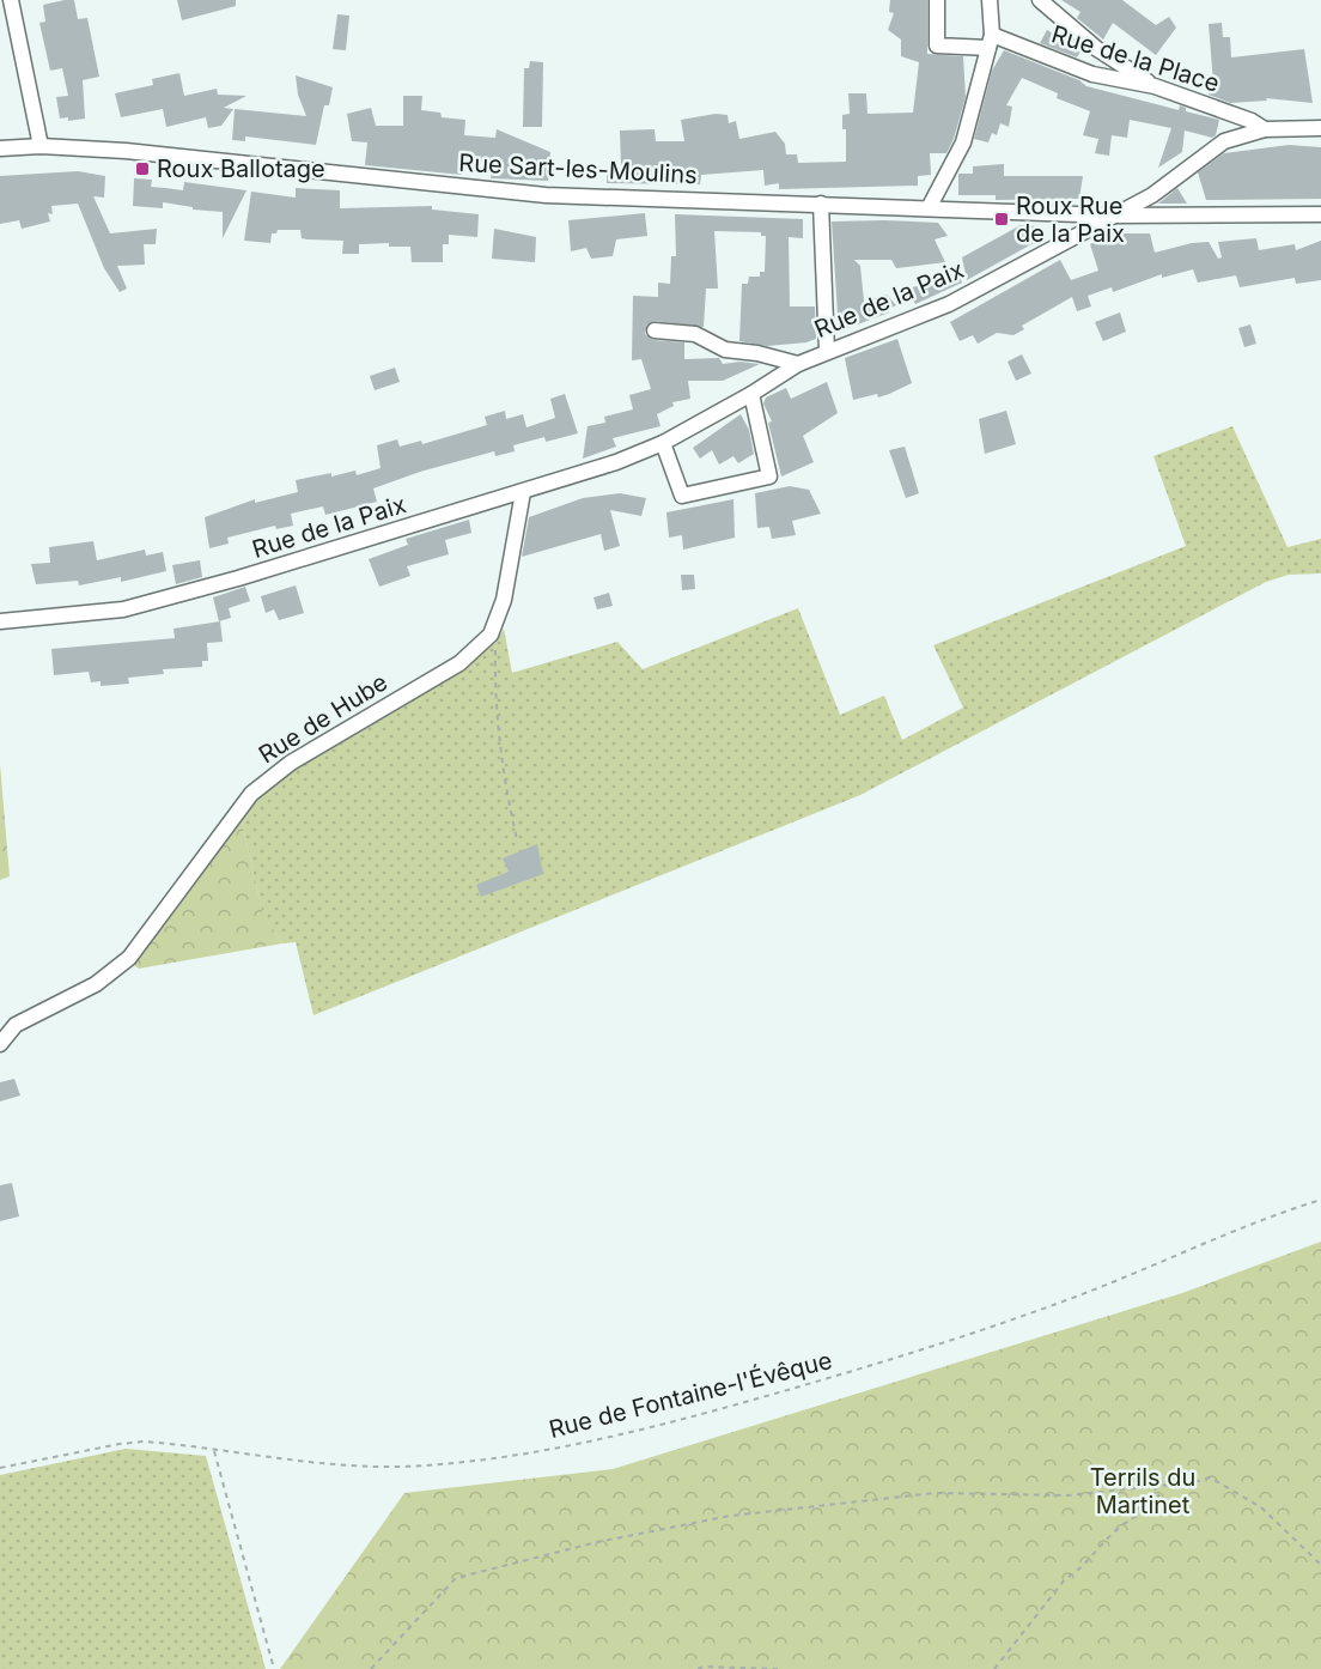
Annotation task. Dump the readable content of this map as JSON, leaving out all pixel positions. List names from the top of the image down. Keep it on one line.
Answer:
{"streets":{"street":["Rue de la Place","Rue Sart-les-Moulins","Rue de la Paix","Rue de Hube"],"path":["Rue de Fontaine-l'Évêque"]},"crossings":[["Rue de la Place","Rue de la Paix"],["Rue Sart-les-Moulins","Rue de la Paix"],["Rue de la Paix","Rue de Hube"]],"parks":["Terrils du Martinet"],"places":{"transit":["Roux Ballotage","Roux Rue de la Paix"]}}
